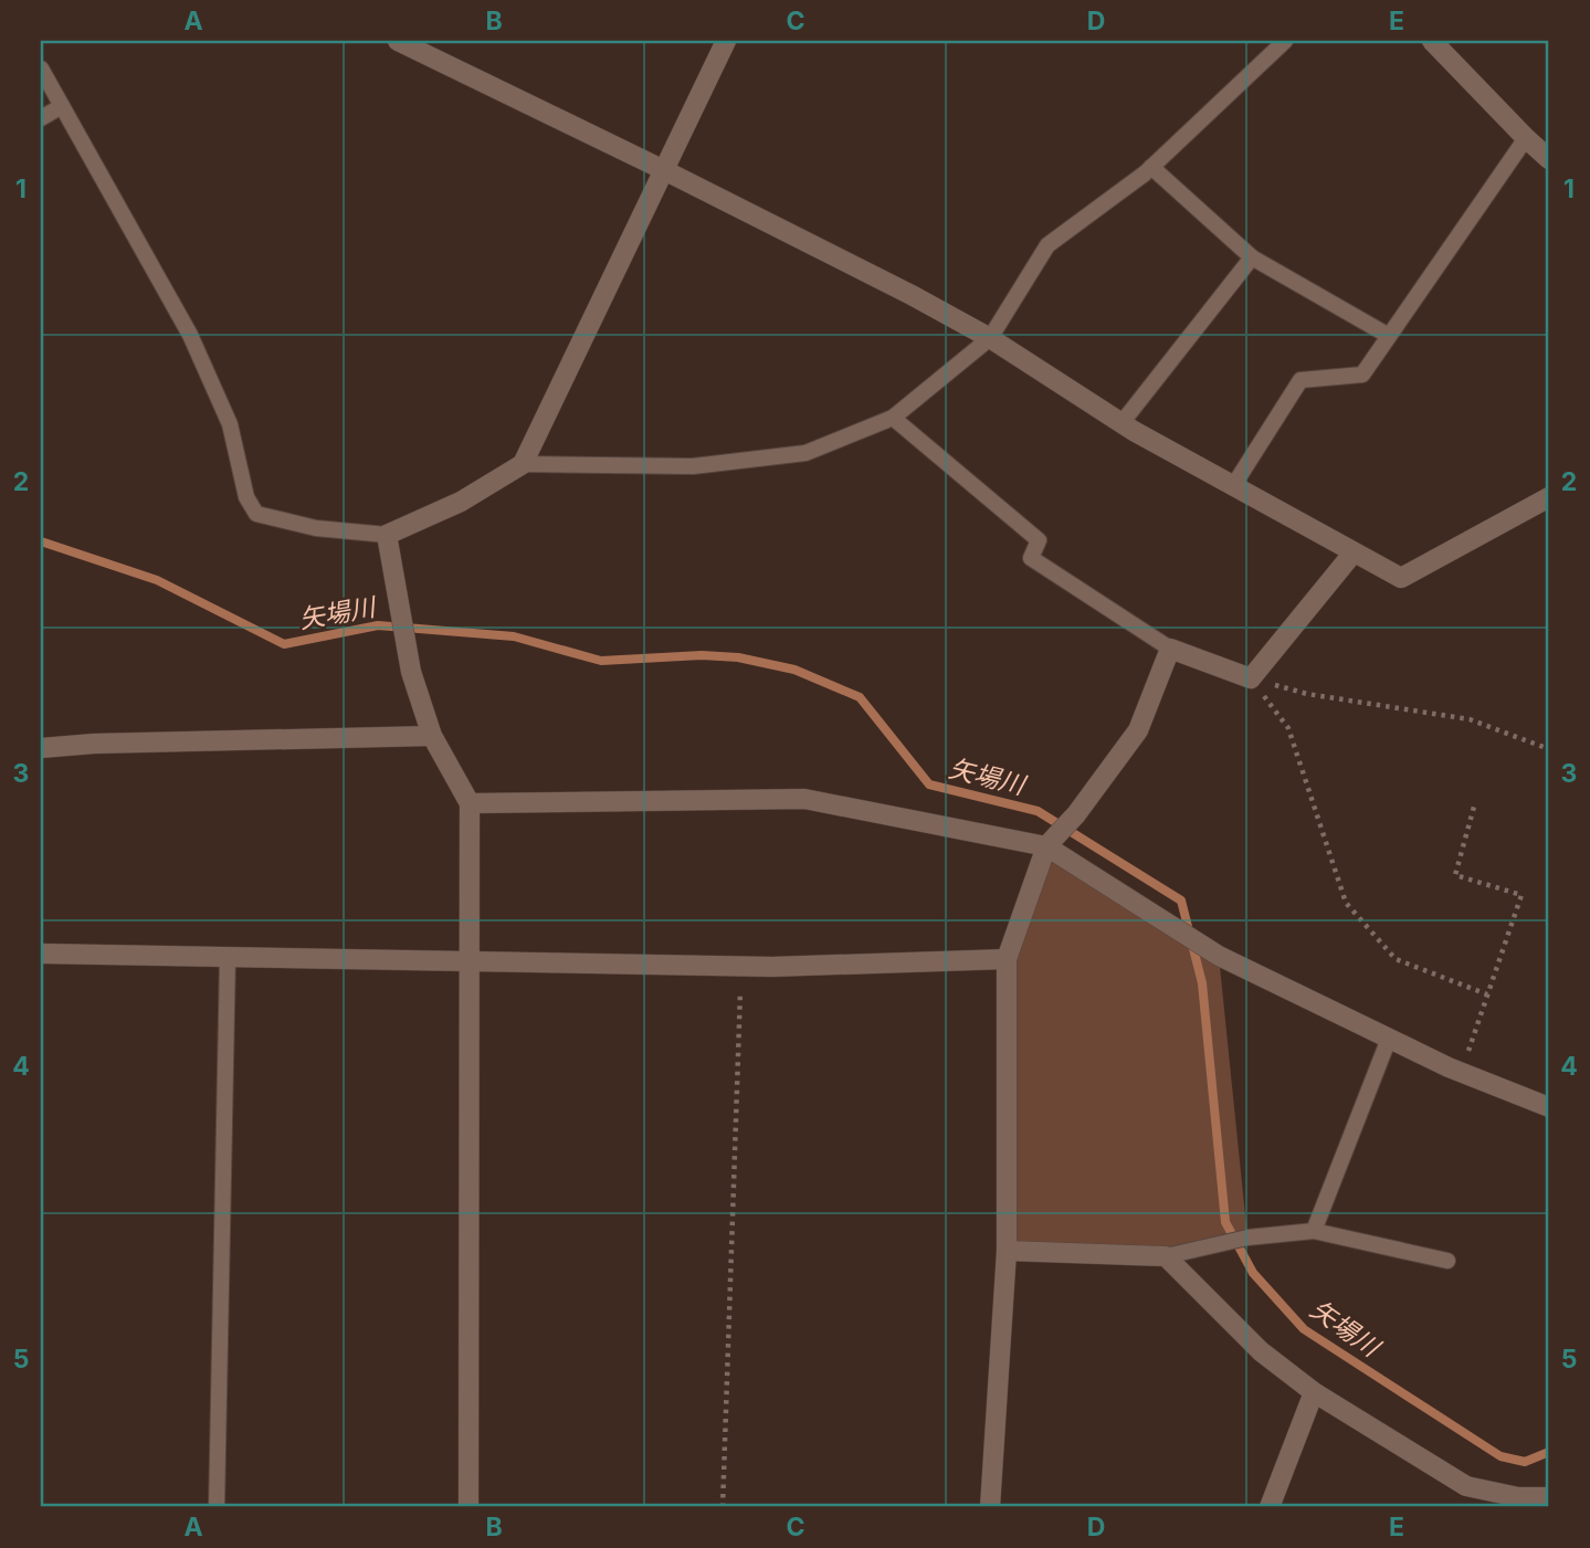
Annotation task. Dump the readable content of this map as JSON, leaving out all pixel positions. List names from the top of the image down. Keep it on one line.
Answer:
{"water":["矢場川"],"grid":{"columns":["A","B","C","D","E"],"rows":["1","2","3","4","5"]}}
